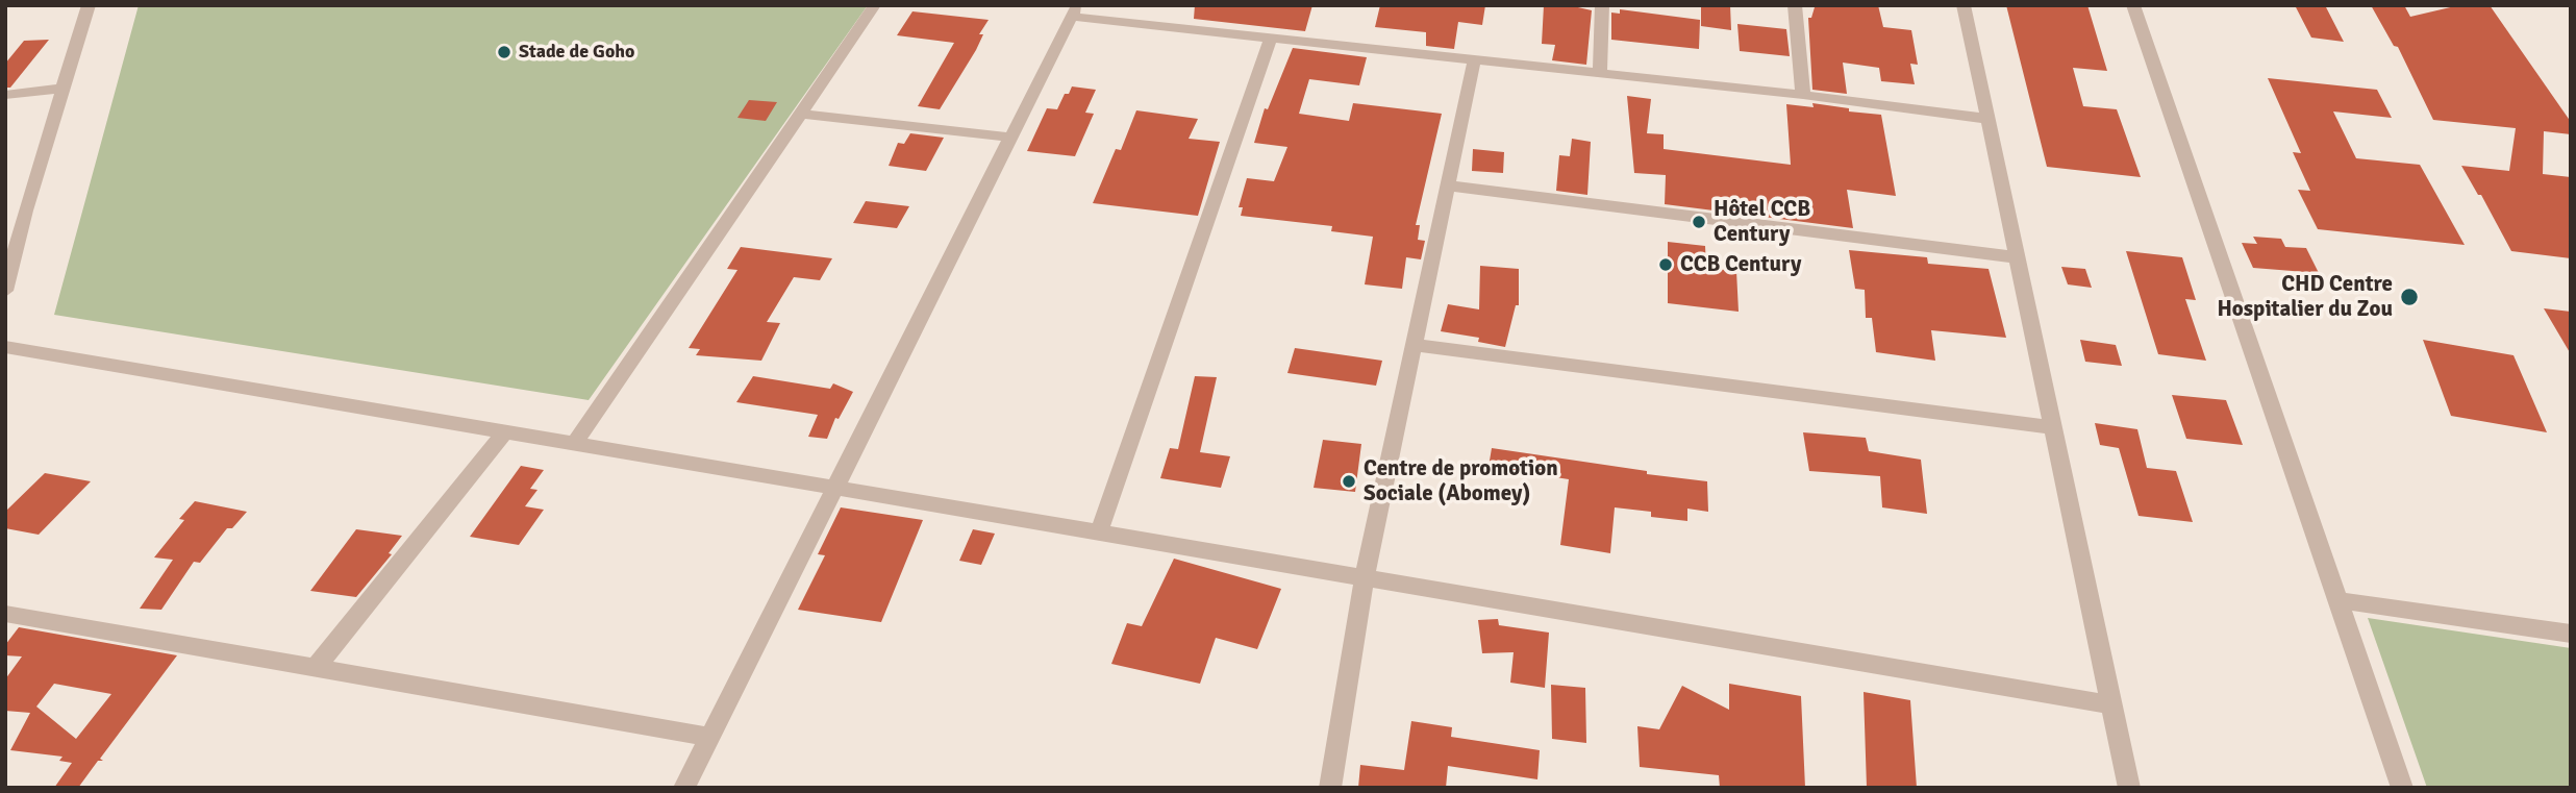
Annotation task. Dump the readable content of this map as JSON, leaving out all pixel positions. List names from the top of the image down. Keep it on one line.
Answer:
{"places":["Stade de Goho","Hôtel CCB Century","CCB Century","CHD Centre Hospitalier du Zou","Centre de promotion Sociale (Abomey)"]}
